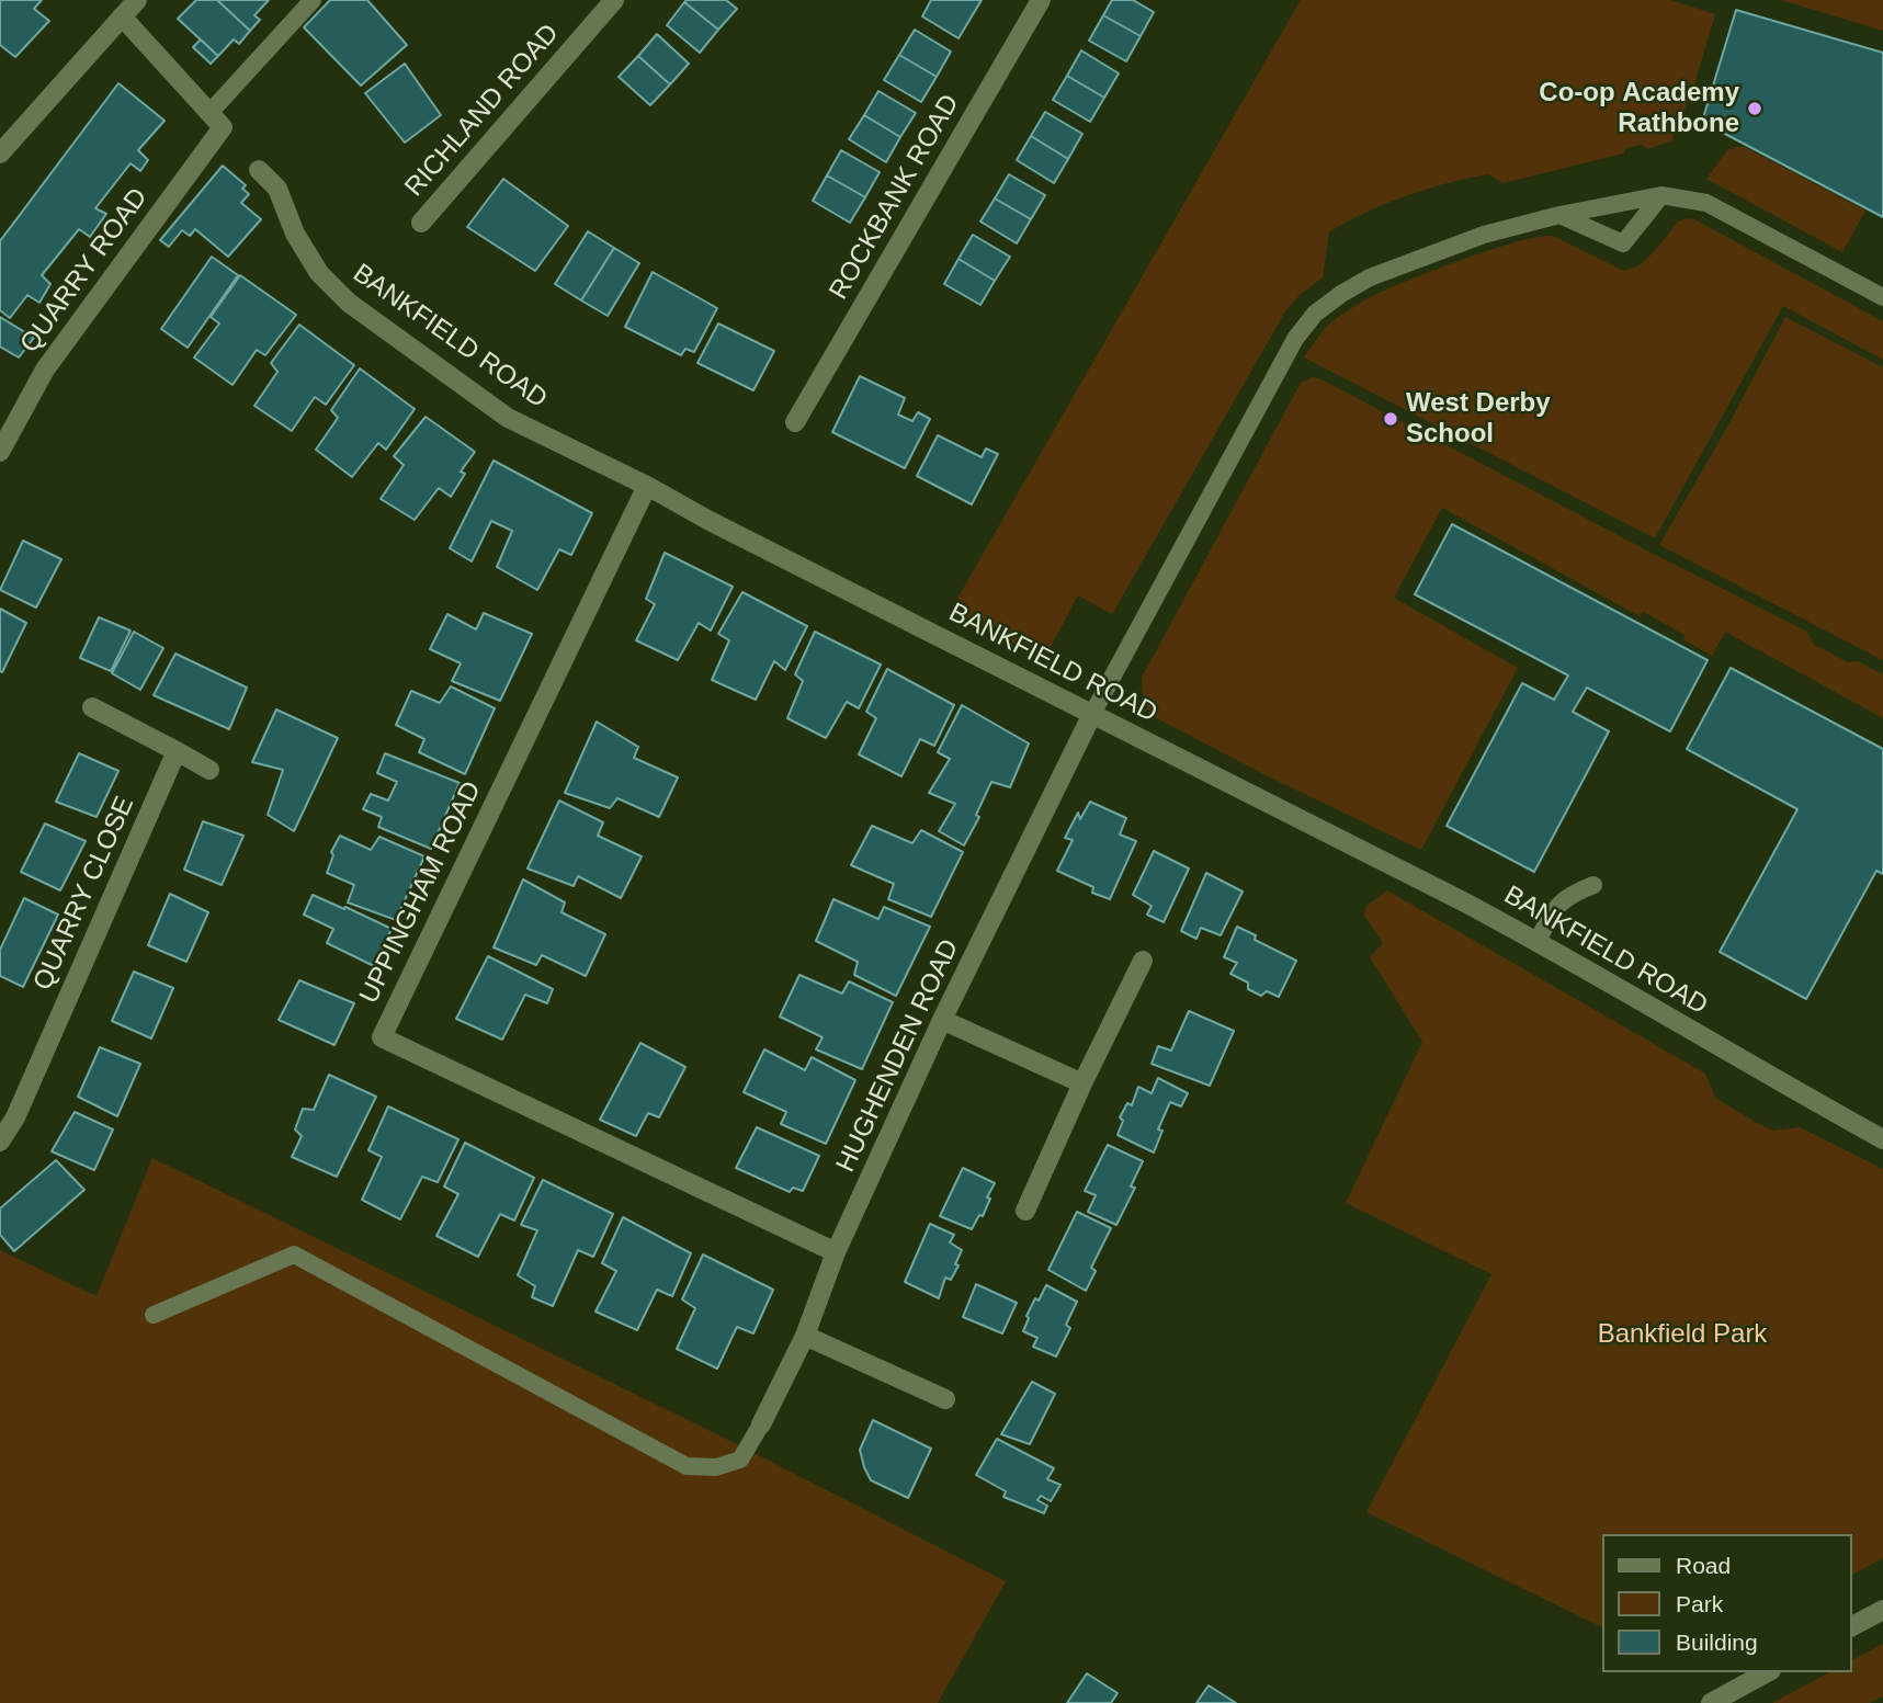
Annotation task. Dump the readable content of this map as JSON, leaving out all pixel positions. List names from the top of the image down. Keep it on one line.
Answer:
{"streets":{"street":["RICHLAND ROAD","ROCKBANK ROAD","QUARRY ROAD","BANKFIELD ROAD","UPPINGHAM ROAD","QUARRY CLOSE","HUGHENDEN ROAD"]},"crossings":[["BANKFIELD ROAD","UPPINGHAM ROAD"],["BANKFIELD ROAD","HUGHENDEN ROAD"],["UPPINGHAM ROAD","HUGHENDEN ROAD"]],"parks":["Bankfield Park"],"places":["Co-op Academy Rathbone","West Derby School"],"legend":["Road","Park","Building"]}
